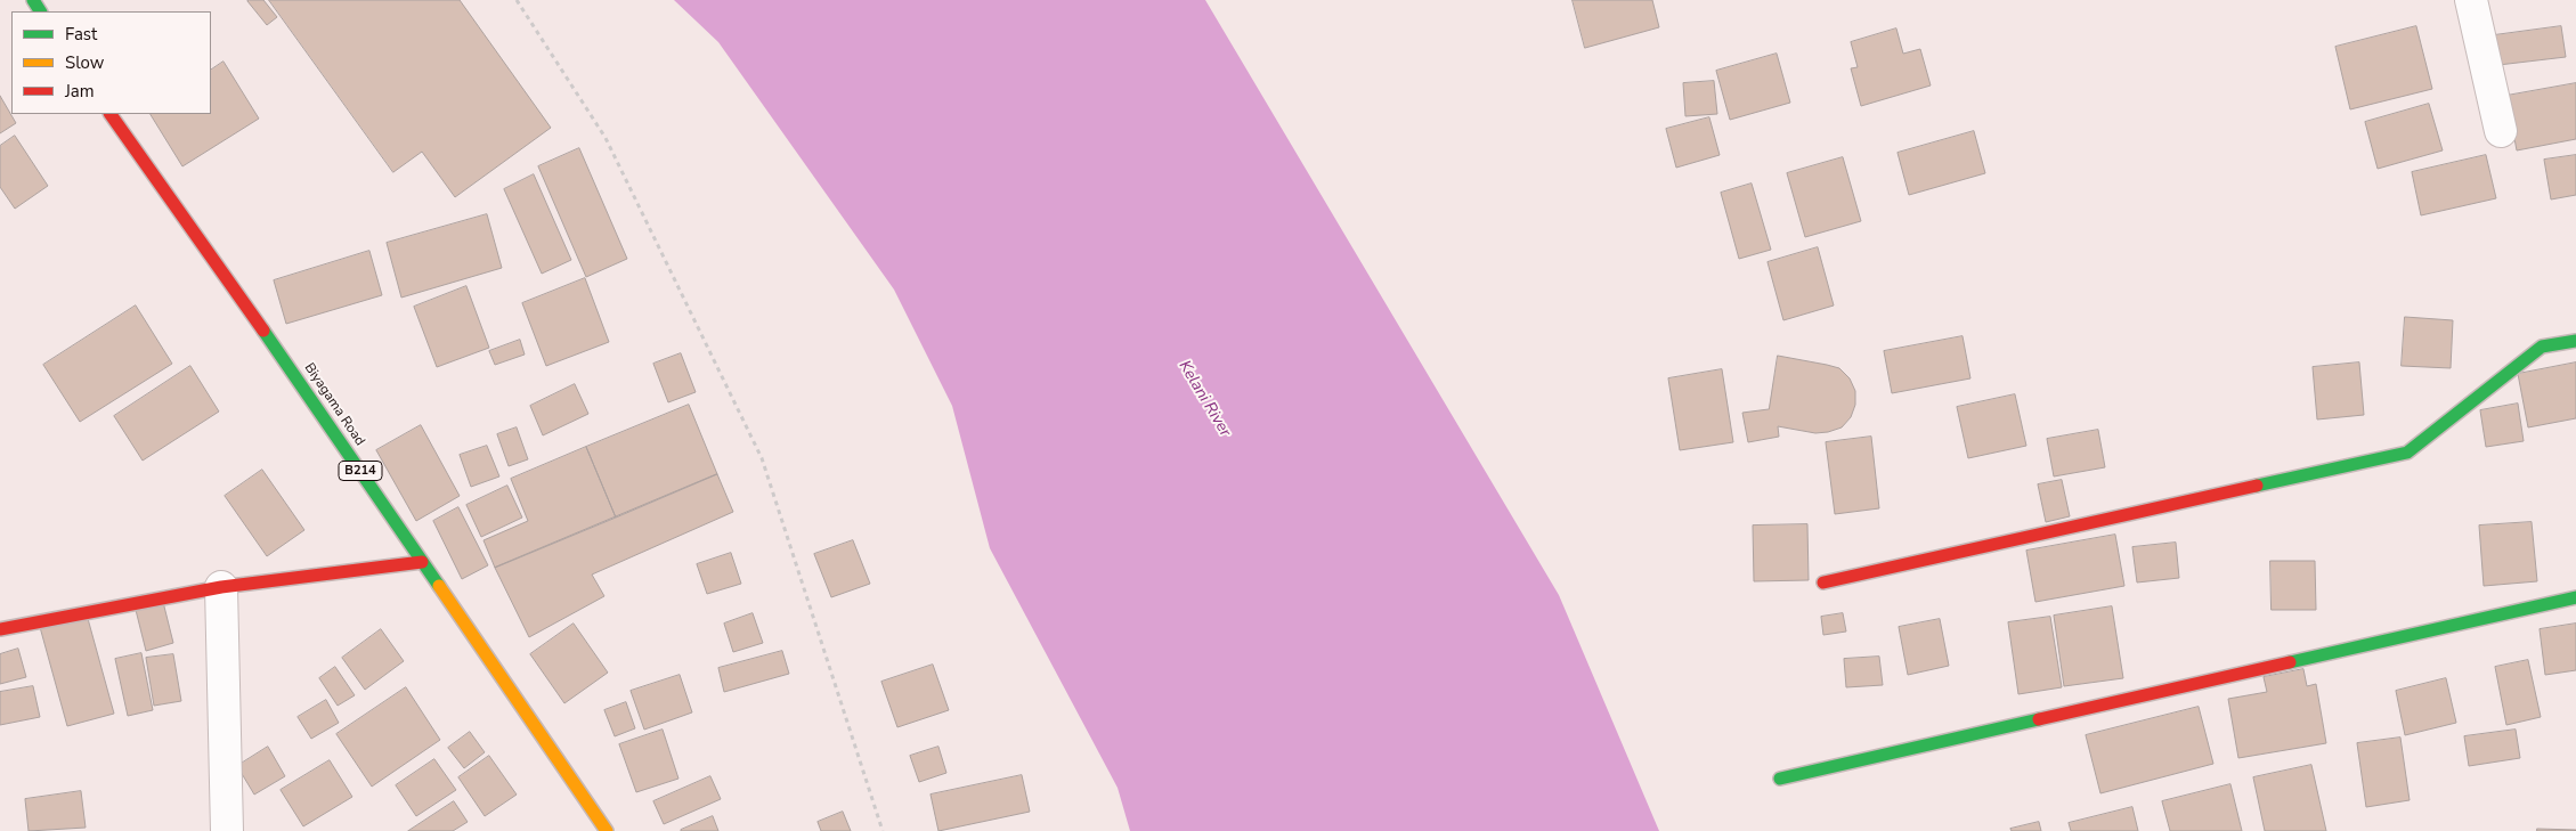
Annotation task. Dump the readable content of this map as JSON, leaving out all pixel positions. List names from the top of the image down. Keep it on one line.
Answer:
{"streets":{"street":["Biyagama Road","B214"]},"water":["Kelani River"],"legend":["Fast","Slow","Jam"]}
